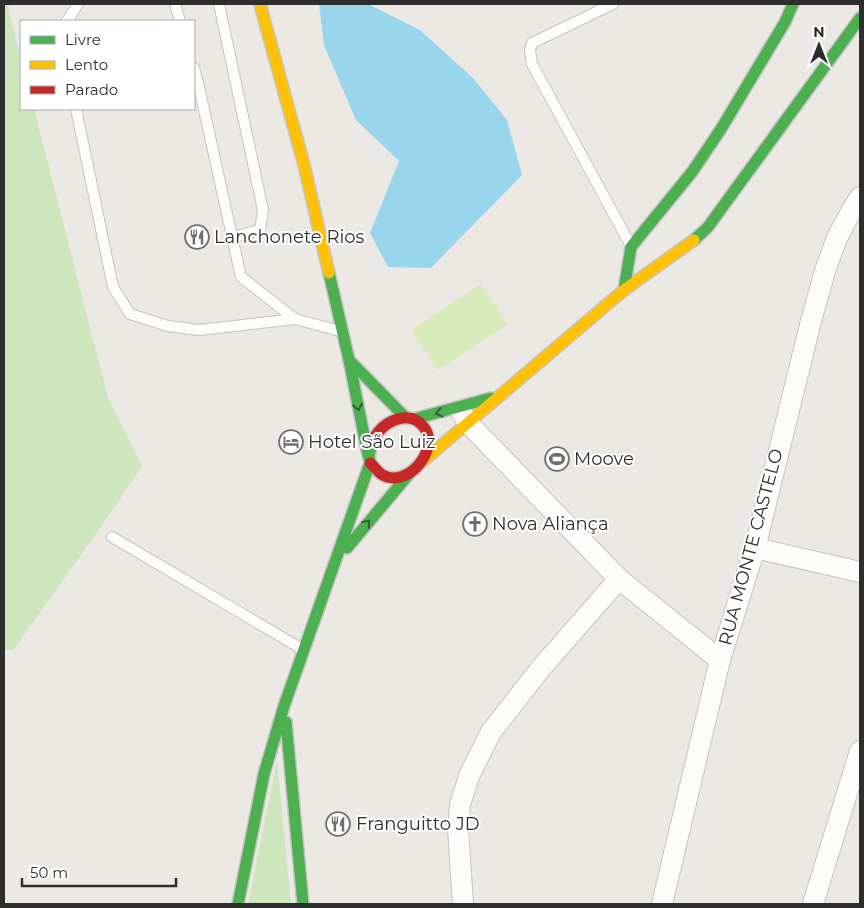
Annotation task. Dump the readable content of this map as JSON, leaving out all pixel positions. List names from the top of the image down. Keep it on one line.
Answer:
{"streets":{"street":["RUA MONTE CASTELO"]},"places":{"restaurant":["Lanchonete Rios","Franguitto JD"],"hotel":["Hotel São Luiz"],"sports":["Moove"],"church":["Nova Aliança"]},"legend":["Livre","Lento","Parado"],"scale_bar":"50 m","north":"top"}
